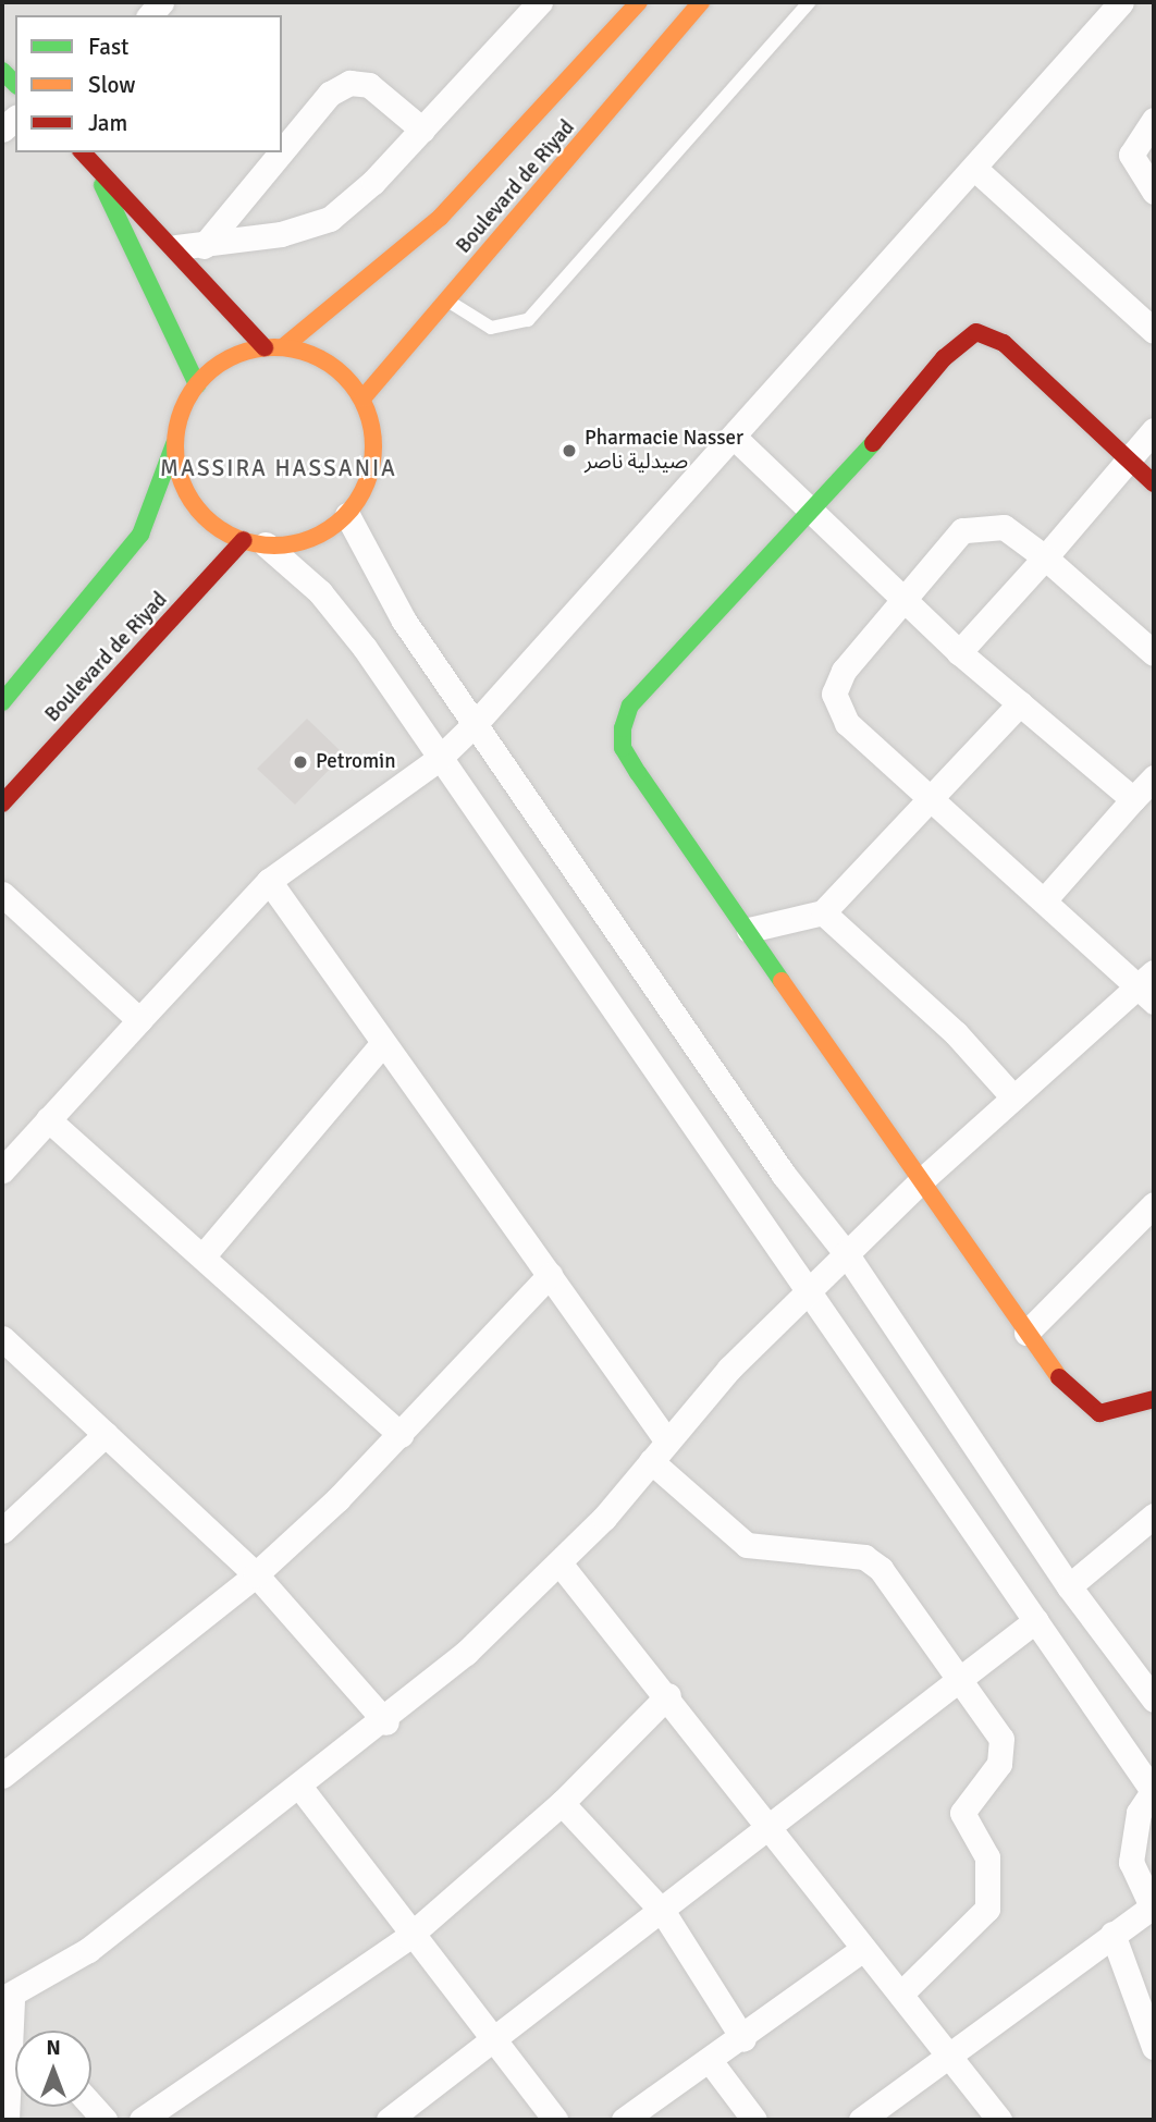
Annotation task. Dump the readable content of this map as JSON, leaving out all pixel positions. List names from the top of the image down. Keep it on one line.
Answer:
{"streets":{"main road":["Boulevard de Riyad"]},"districts":["MASSIRA HASSANIA"],"places":["Pharmacie Nasser صيدلية ناصر","Petromin"],"legend":["Fast","Slow","Jam"],"north":"top"}
